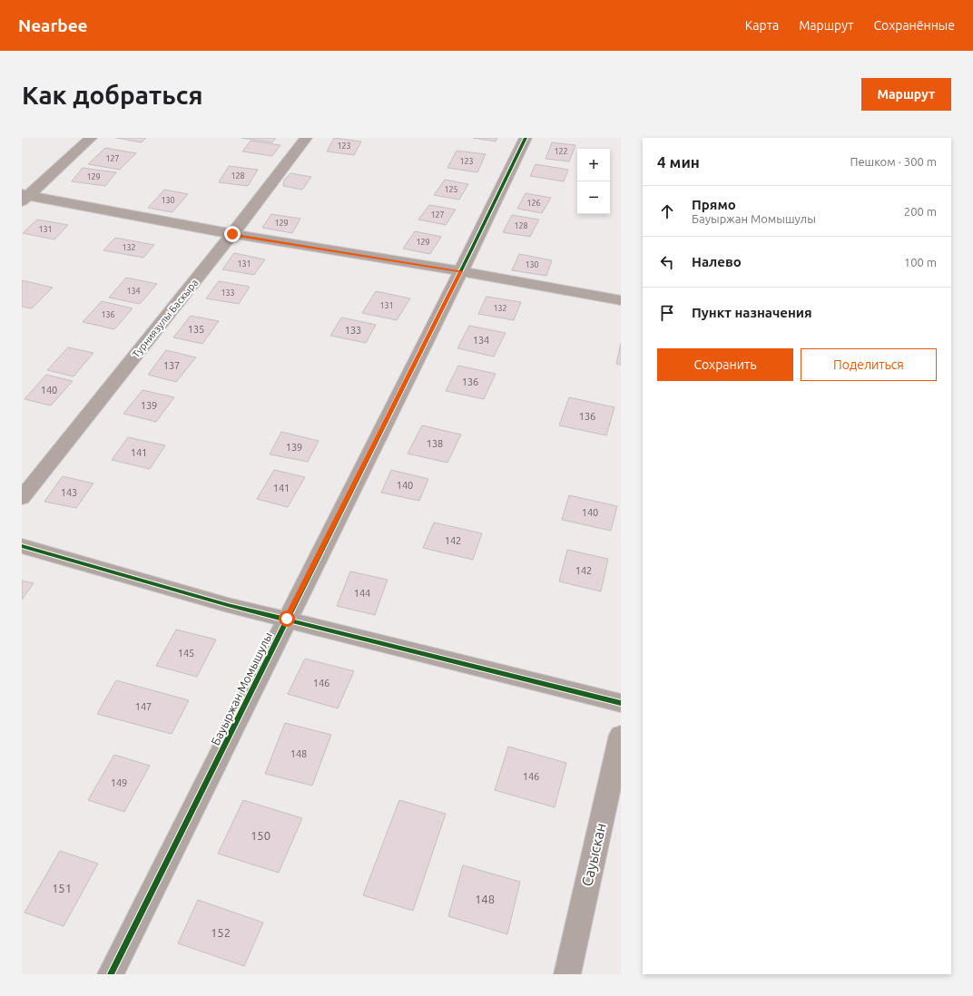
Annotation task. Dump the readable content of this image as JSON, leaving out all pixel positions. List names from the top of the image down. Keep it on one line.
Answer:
{"streets":{"street":["Турниязулы Баскыра","Бауыржан Момышулы","Сауыскан"]},"house_numbers":["123","122","127","123","128","129","125","130","126","127","129","128","131","129","132","131","130","134","133","131","132","136","135","133","134","137","136","140","139","136","138","139","141","140","141","143","140","142","142","144","145","146","147","148","146","149","150","151","148","152"],"page":{"header":"Nearbee","nav":["Карта","Маршрут","Сохранённые"],"buttons":["Маршрут",["Сохранить","Поделиться"]],"title":"Как добраться","heading":["4 мин","Пешком · 300 m"],"map_buttons":["+","−"],"list":[["Прямо","Бауыржан Момышулы","200 m"],["Налево","100 m"],"Пункт назначения"]}}
